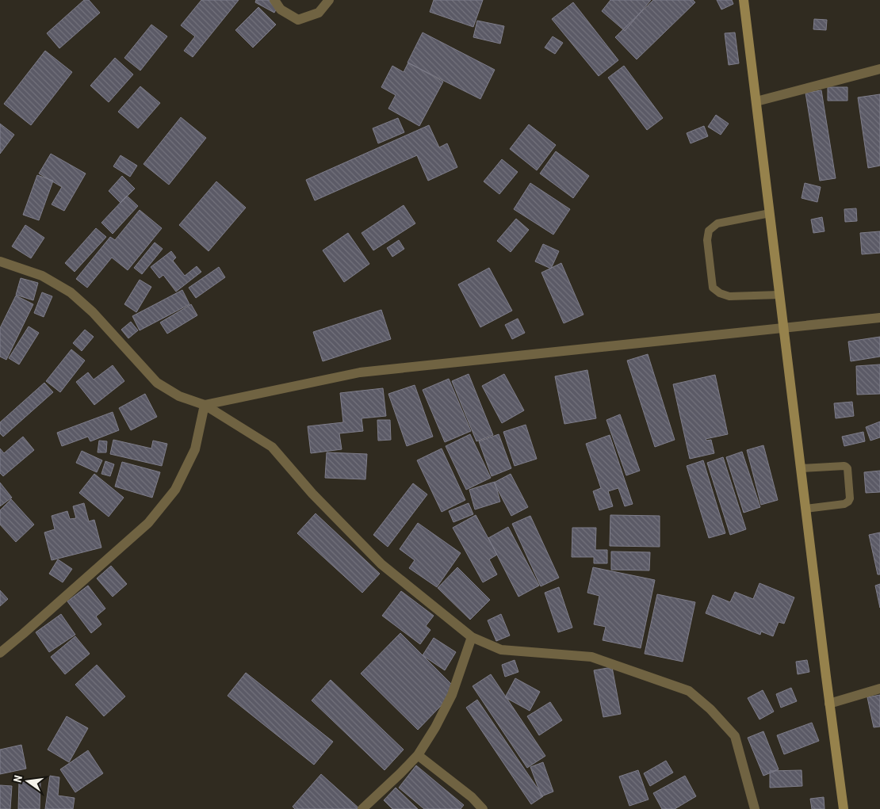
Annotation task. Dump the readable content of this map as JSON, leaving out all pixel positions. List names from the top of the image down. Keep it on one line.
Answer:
{"north":"left"}
